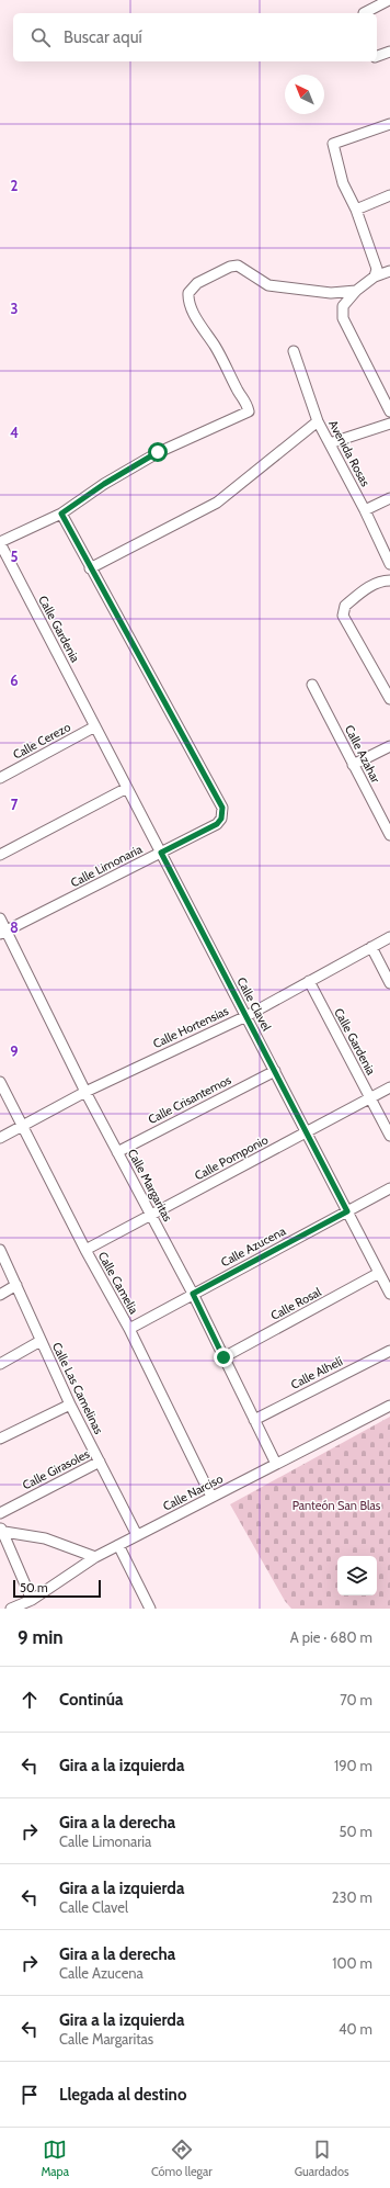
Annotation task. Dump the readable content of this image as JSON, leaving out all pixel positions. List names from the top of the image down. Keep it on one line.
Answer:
{"streets":{"street":["Avenida Rosas","Calle Gardenia","Calle Cerezo","Calle Azahar","Calle Limonaria","Calle Clavel","Calle Hortensias","Calle Crisantemos","Calle Pomponio","Calle Margaritas","Calle Azucena","Calle Camelia","Calle Rosal","Calle Alhelí","Calle Las Camelinas","Calle Girasoles","Calle Narciso"]},"crossings":[["Calle Gardenia","Calle Cerezo"],["Calle Gardenia","Calle Clavel"],["Calle Gardenia","Calle Hortensias"],["Calle Gardenia","Calle Pomponio"],["Calle Cerezo","Calle Clavel"],["Calle Limonaria","Calle Clavel"],["Calle Limonaria","Calle Margaritas"],["Calle Clavel","Calle Hortensias"],["Calle Clavel","Calle Crisantemos"],["Calle Clavel","Calle Pomponio"],["Calle Clavel","Calle Azucena"],["Calle Clavel","Calle Rosal"],["Calle Hortensias","Calle Margaritas"],["Calle Hortensias","Calle Camelia"],["Calle Crisantemos","Calle Margaritas"],["Calle Pomponio","Calle Margaritas"],["Calle Pomponio","Calle Camelia"],["Calle Margaritas","Calle Azucena"],["Calle Margaritas","Calle Rosal"],["Calle Margaritas","Calle Alhelí"],["Calle Margaritas","Calle Narciso"],["Calle Azucena","Calle Camelia"],["Calle Camelia","Calle Narciso"],["Calle Las Camelinas","Calle Girasoles"],["Calle Las Camelinas","Calle Narciso"]],"parks":["Panteón San Blas"],"scale_bar":"50 m","north":"top left","page":{"search":"Buscar aquí","scale":"50 m","heading":["9 min","A pie · 680 m"],"list":[["Continúa","70 m"],["Gira a la izquierda","190 m"],["Gira a la derecha","Calle Limonaria","50 m"],["Gira a la izquierda","Calle Clavel","230 m"],["Gira a la derecha","Calle Azucena","100 m"],["Gira a la izquierda","Calle Margaritas","40 m"],"Llegada al destino"],"nav":["Mapa","Cómo llegar","Guardados"]},"grid":{"rows":["2","3","4","5","6","7","8","9"]}}
